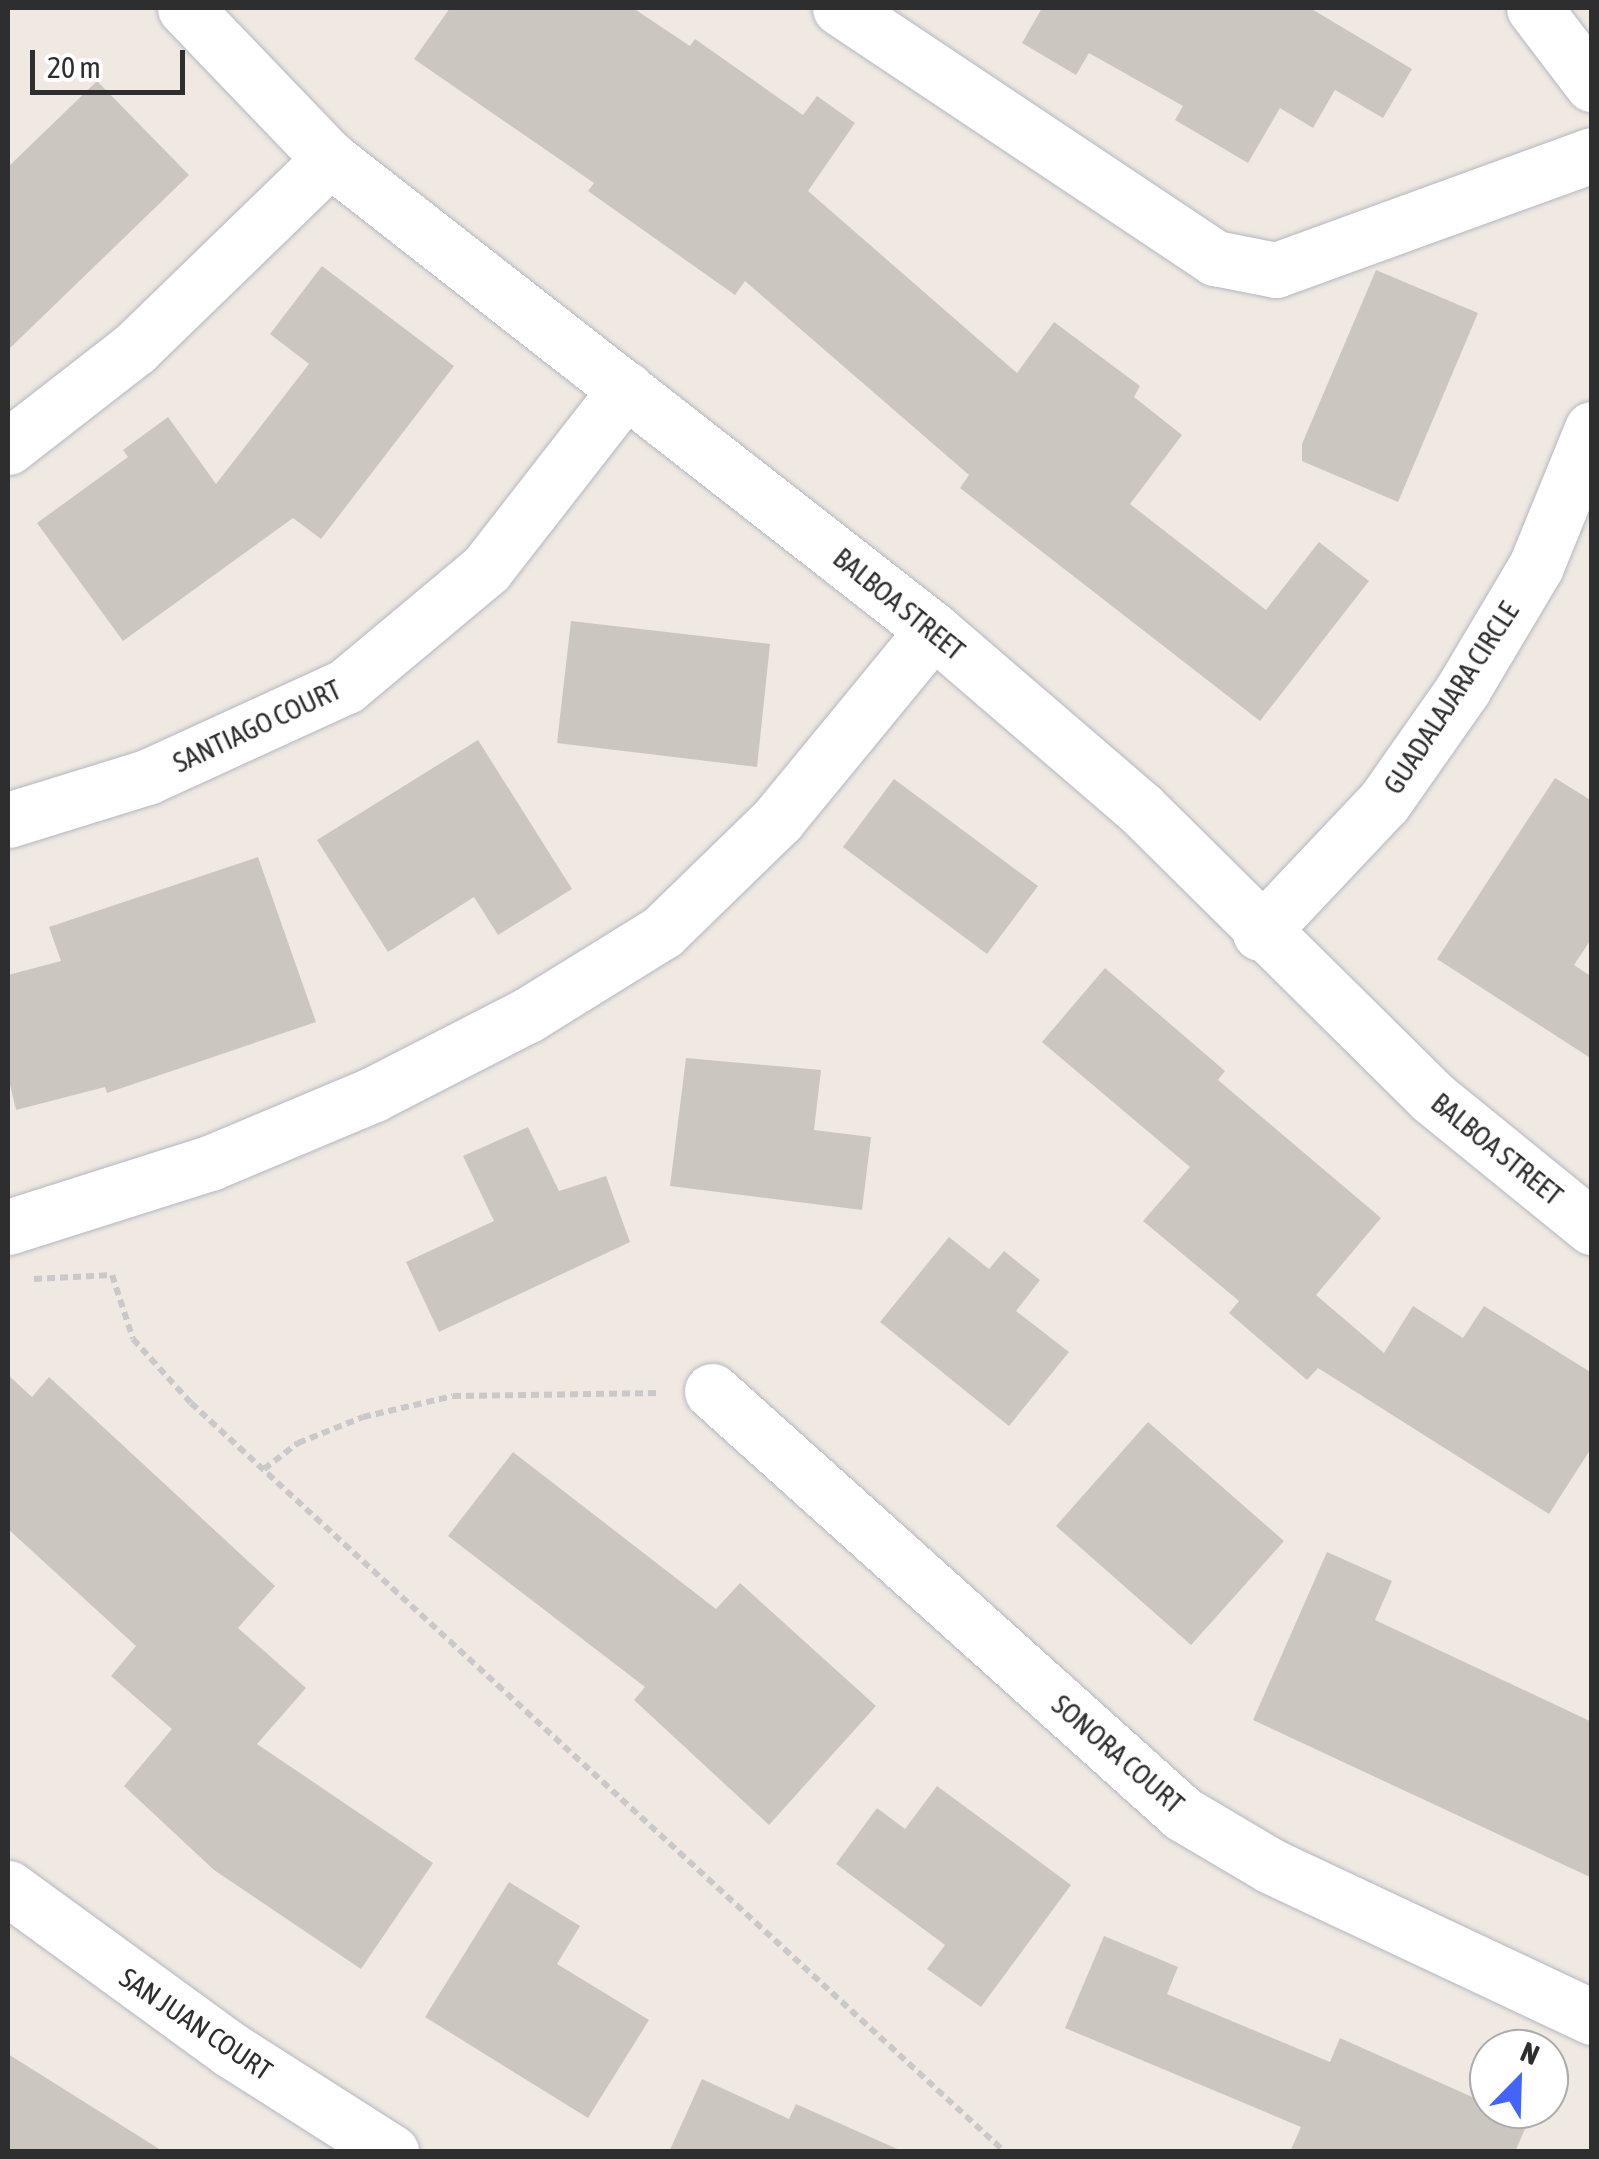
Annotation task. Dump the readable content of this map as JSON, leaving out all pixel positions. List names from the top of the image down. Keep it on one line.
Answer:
{"streets":{"street":["BALBOA STREET","GUADALAJARA CIRCLE","SANTIAGO COURT","SONORA COURT","SAN JUAN COURT"]},"crossings":[["BALBOA STREET","GUADALAJARA CIRCLE"],["BALBOA STREET","SANTIAGO COURT"]],"scale_bar":"20 m","north":"top right"}
